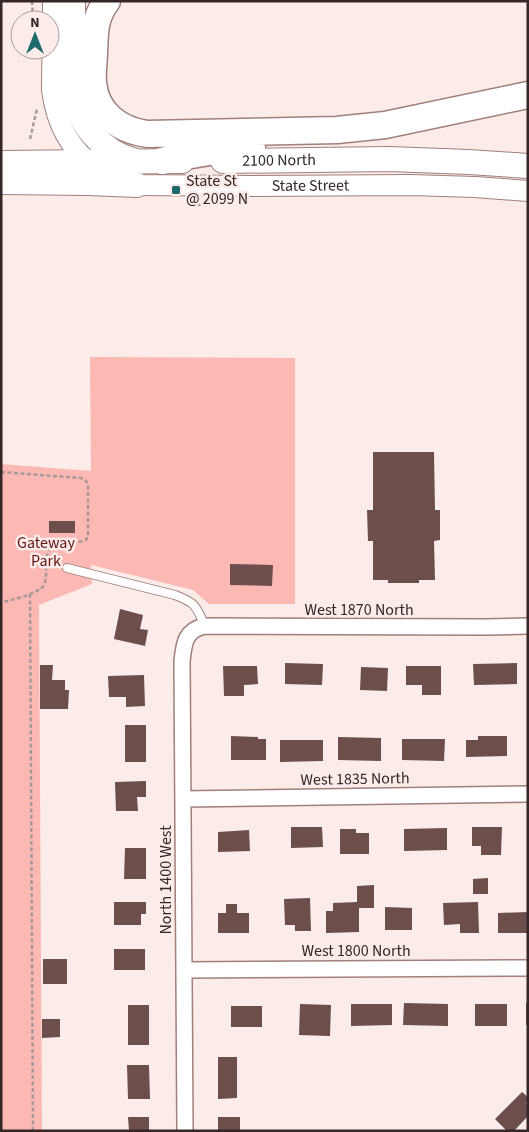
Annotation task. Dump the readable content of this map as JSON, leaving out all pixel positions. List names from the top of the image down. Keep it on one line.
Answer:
{"streets":{"highway":["2100 North"],"main road":["State Street"],"street":["West 1870 North","West 1835 North","North 1400 West","West 1800 North"]},"crossings":[["2100 North","State Street"],["West 1870 North","North 1400 West"],["West 1835 North","North 1400 West"],["North 1400 West","West 1800 North"]],"parks":["Gateway Park"],"places":{"transit":["State St @ 2099 N"]},"north":"top"}
